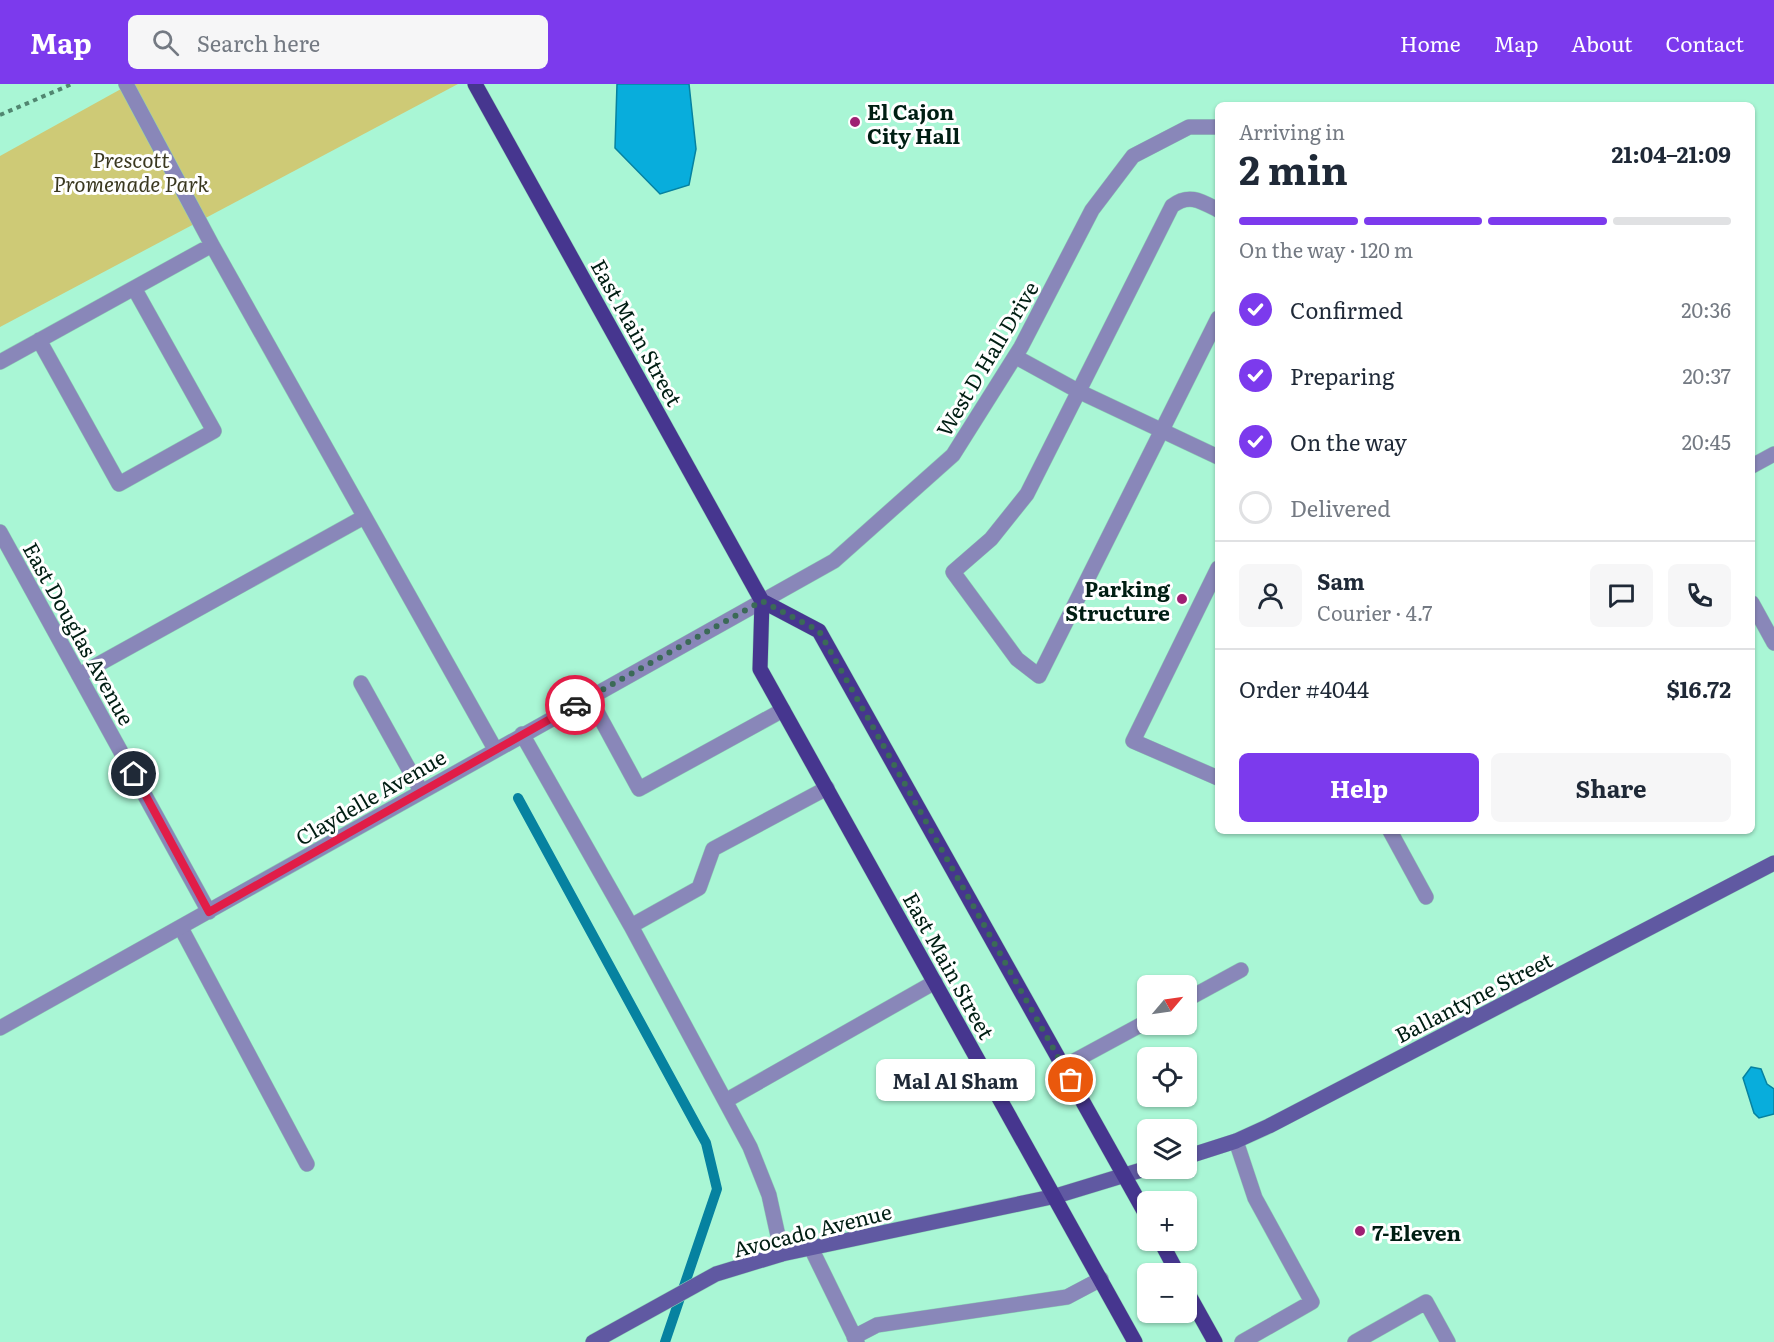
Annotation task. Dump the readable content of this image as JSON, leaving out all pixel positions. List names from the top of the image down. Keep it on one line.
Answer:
{"streets":{"main road":["East Main Street","Ballantyne Street","Avocado Avenue"],"street":["West D Hall Drive","East Douglas Avenue","Claydelle Avenue"]},"crossings":[["East Main Street","West D Hall Drive"],["East Main Street","Claydelle Avenue"],["East Main Street","Avocado Avenue"],["West D Hall Drive","Claydelle Avenue"],["East Douglas Avenue","Claydelle Avenue"]],"parks":["Prescott Promenade Park"],"places":["El Cajon City Hall","Parking Structure","Mal Al Sham","7-Eleven"],"north":"top right","page":{"header":"Map","search":"Search here","nav":["Home","Map","About","Contact"],"heading":["2 min","Arriving in","21:04–21:09"],"panel":["Sam","Courier · 4.7","Order #4044","$16.72"],"bar":"On the way · 120 m","list":[["Confirmed","20:36"],["Preparing","20:37"],["On the way","20:45"],"Delivered"],"buttons":["Help","Share"],"map_buttons":["+","−"],"bubble":"Mal Al Sham"}}
